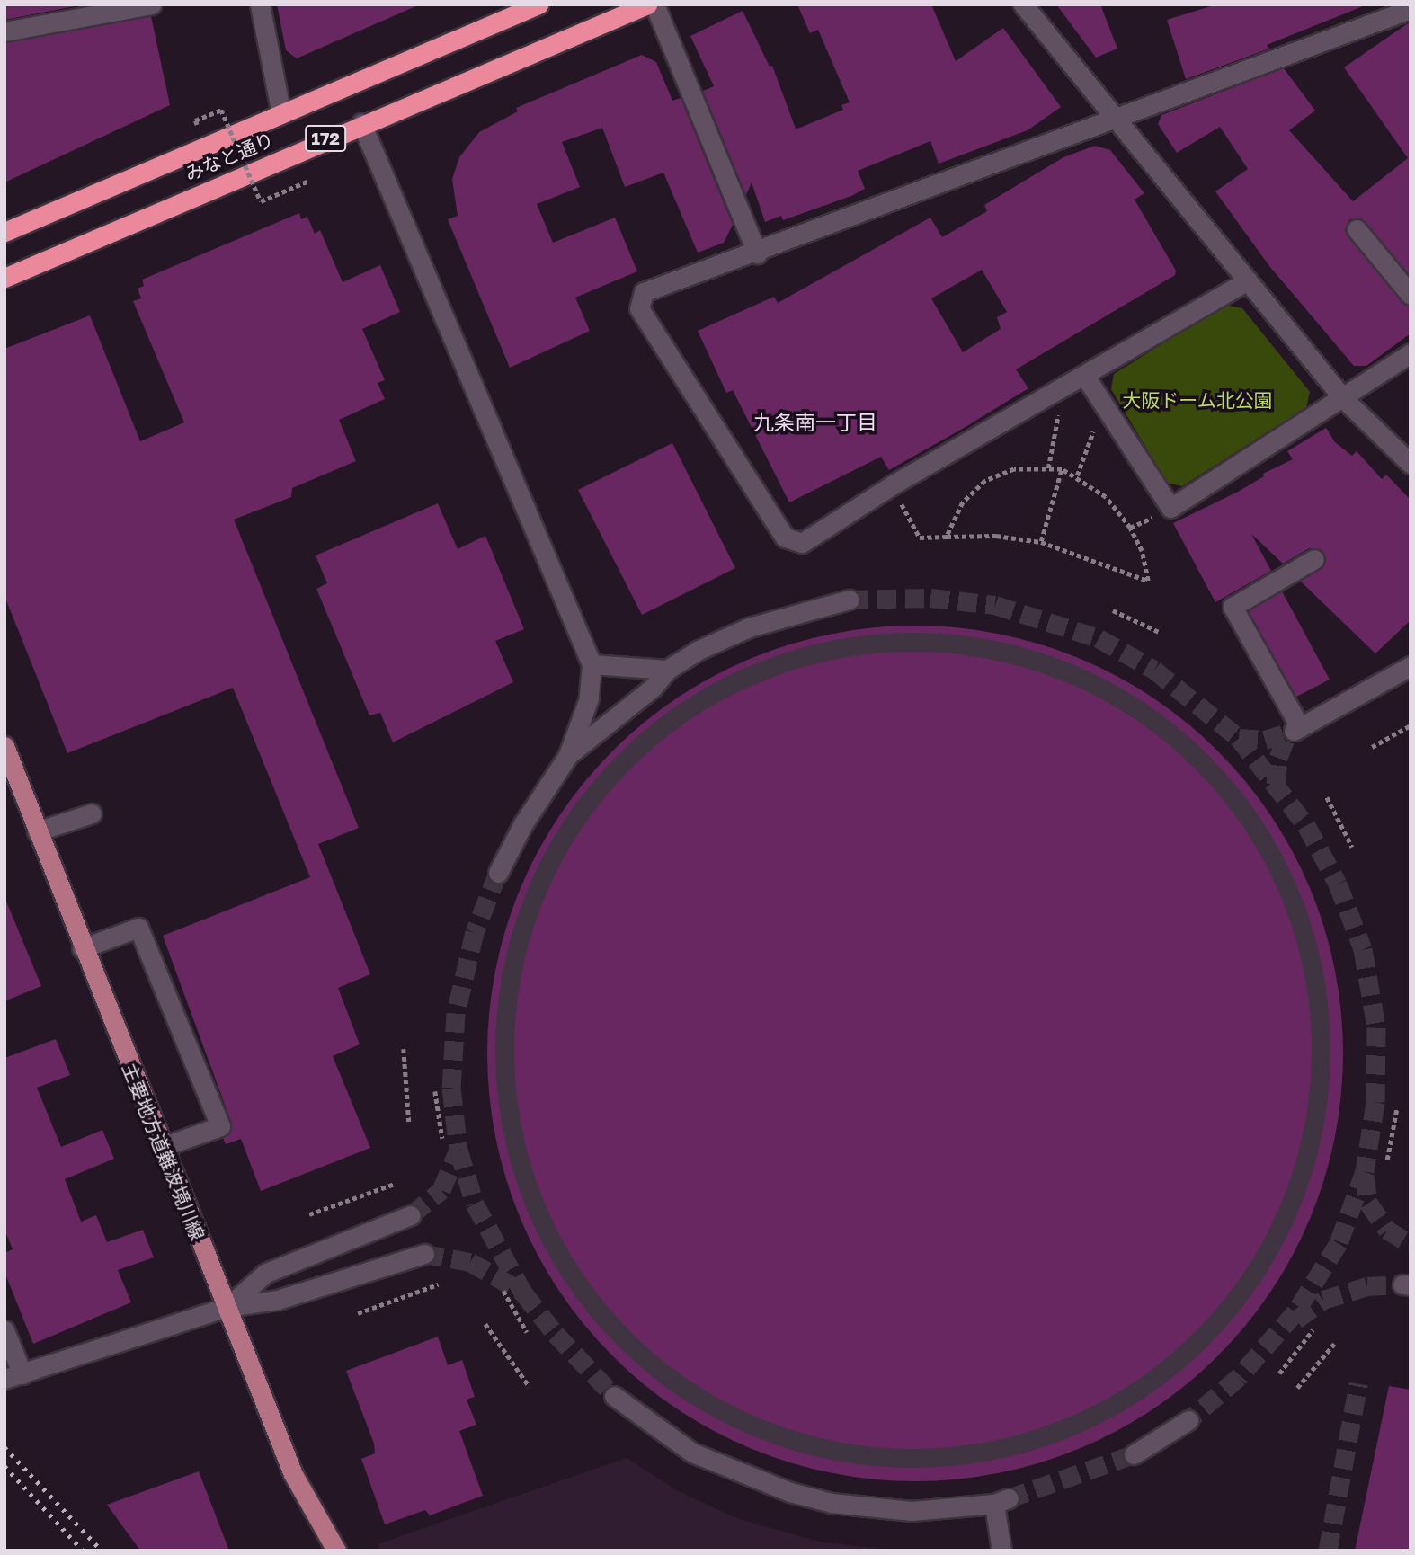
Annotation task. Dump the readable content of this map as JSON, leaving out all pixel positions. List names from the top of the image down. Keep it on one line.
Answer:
{"streets":{"highway":["172","みなと通り"],"main road":["主要地方道難波境川線"]},"districts":["九条南一丁目"],"parks":["大阪ドーム北公園"]}
